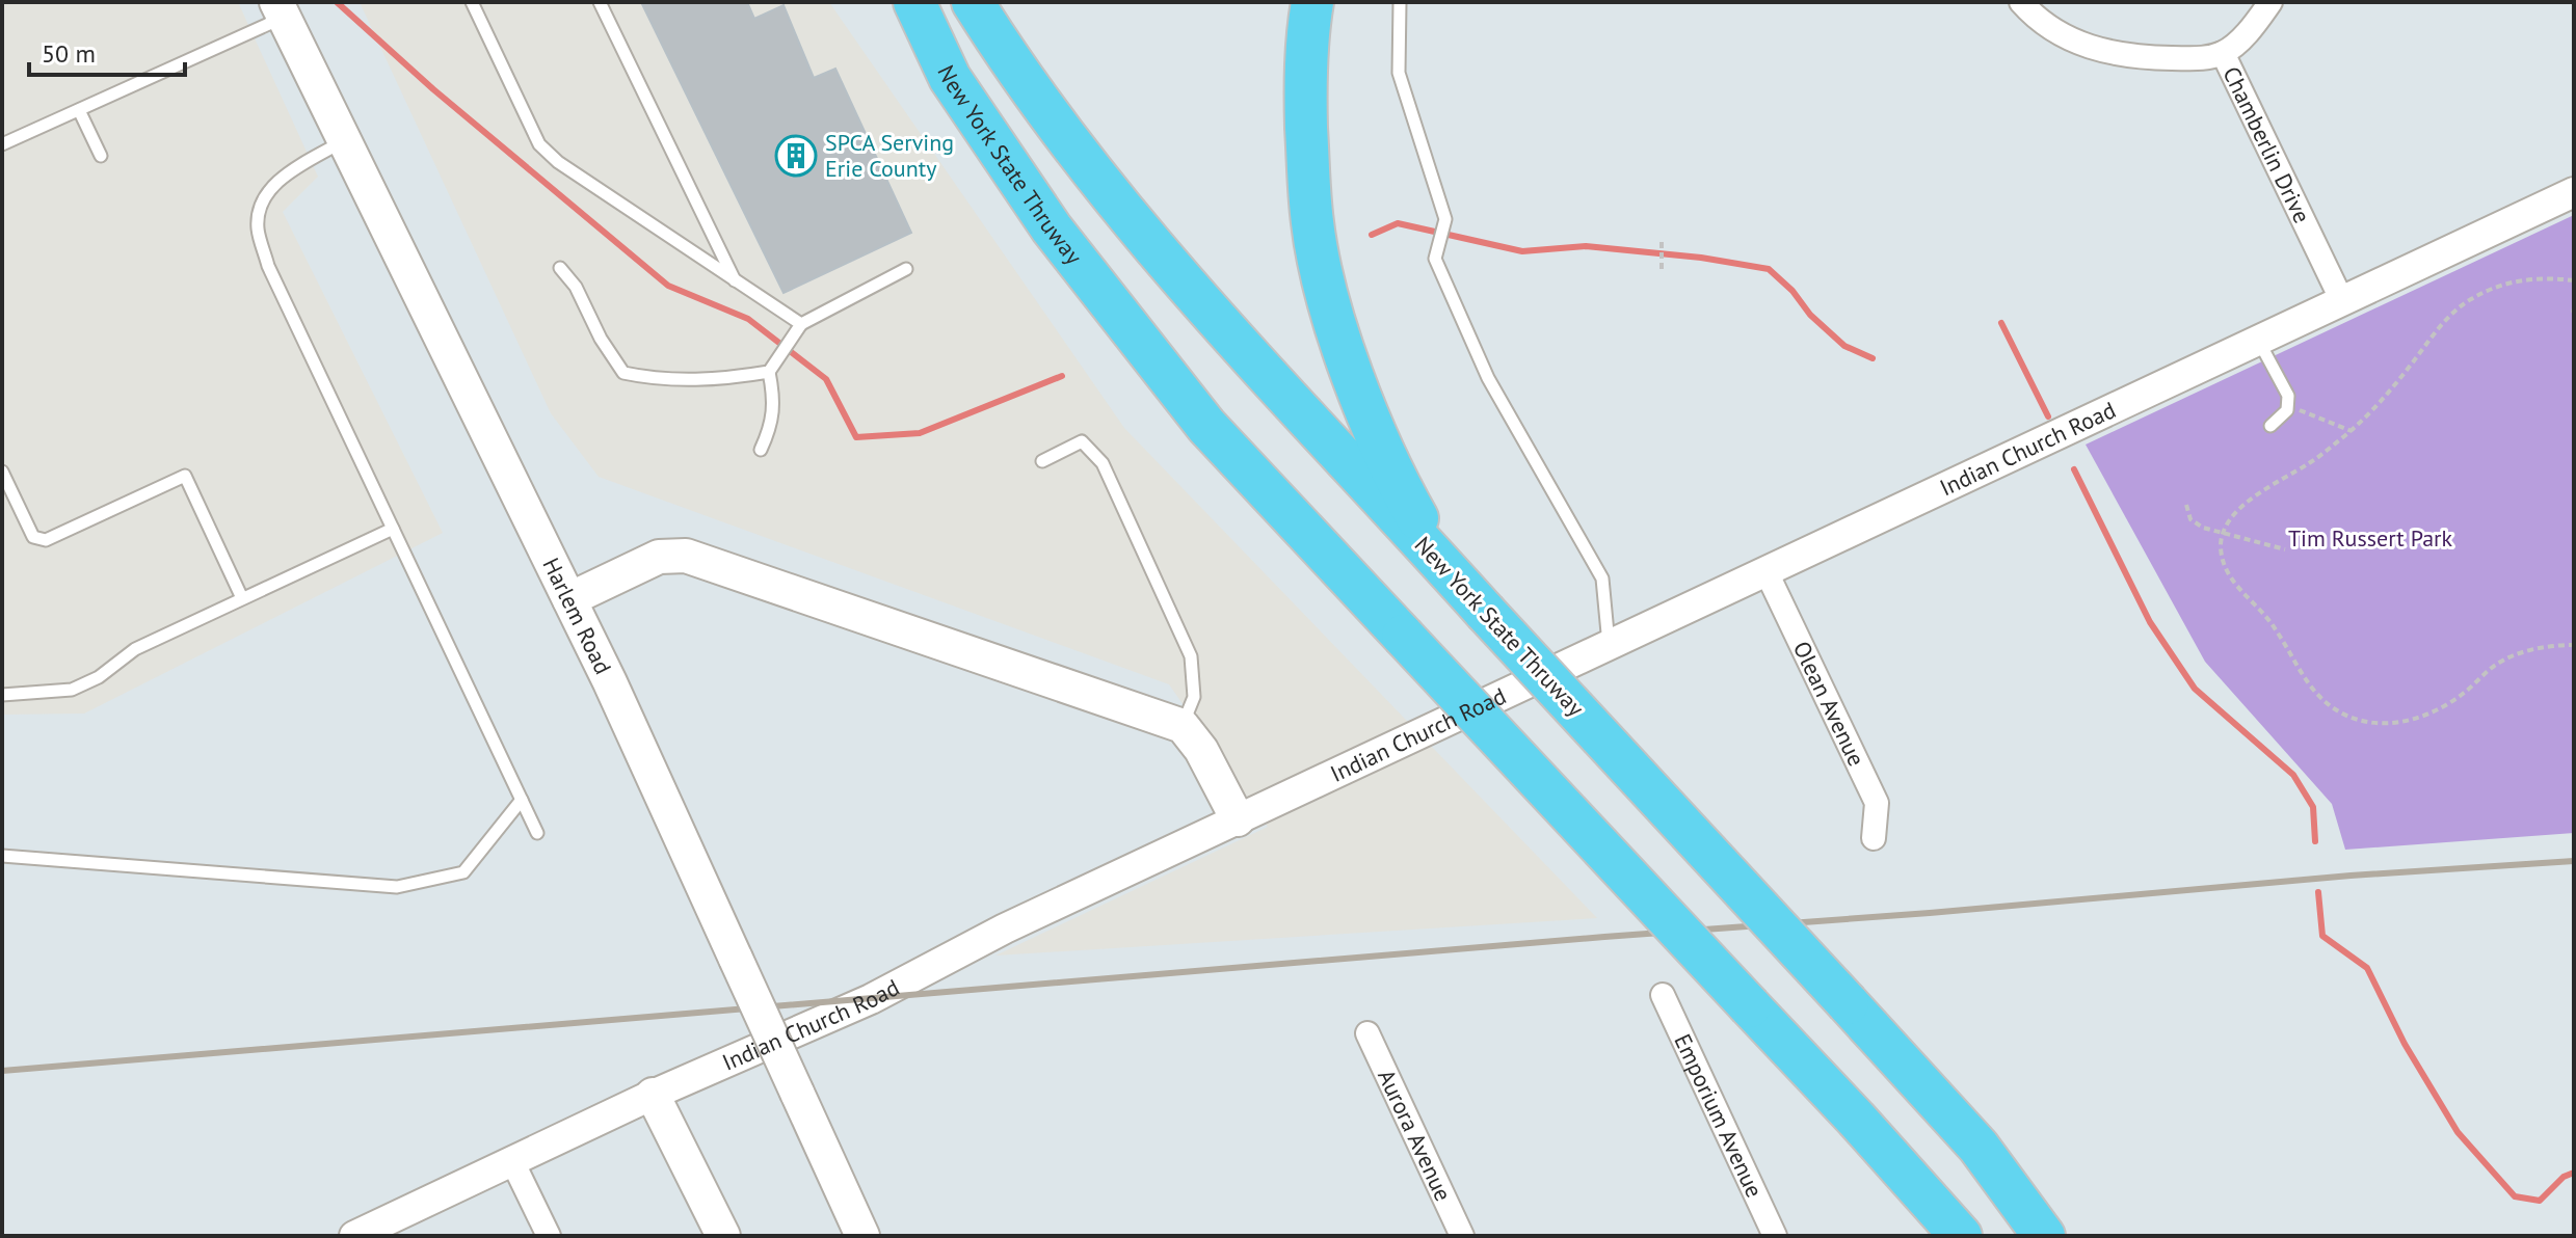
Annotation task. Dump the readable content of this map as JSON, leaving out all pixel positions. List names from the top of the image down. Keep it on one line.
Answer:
{"streets":{"highway":["New York State Thruway"],"main road":["Harlem Road"],"street":["Chamberlin Drive","Indian Church Road","Olean Avenue","Emporium Avenue","Aurora Avenue"]},"crossings":[["Chamberlin Drive","Indian Church Road"],["Indian Church Road","Olean Avenue"]],"parks":["Tim Russert Park"],"places":{"building":["SPCA Serving Erie County"]},"scale_bar":"50 m"}
